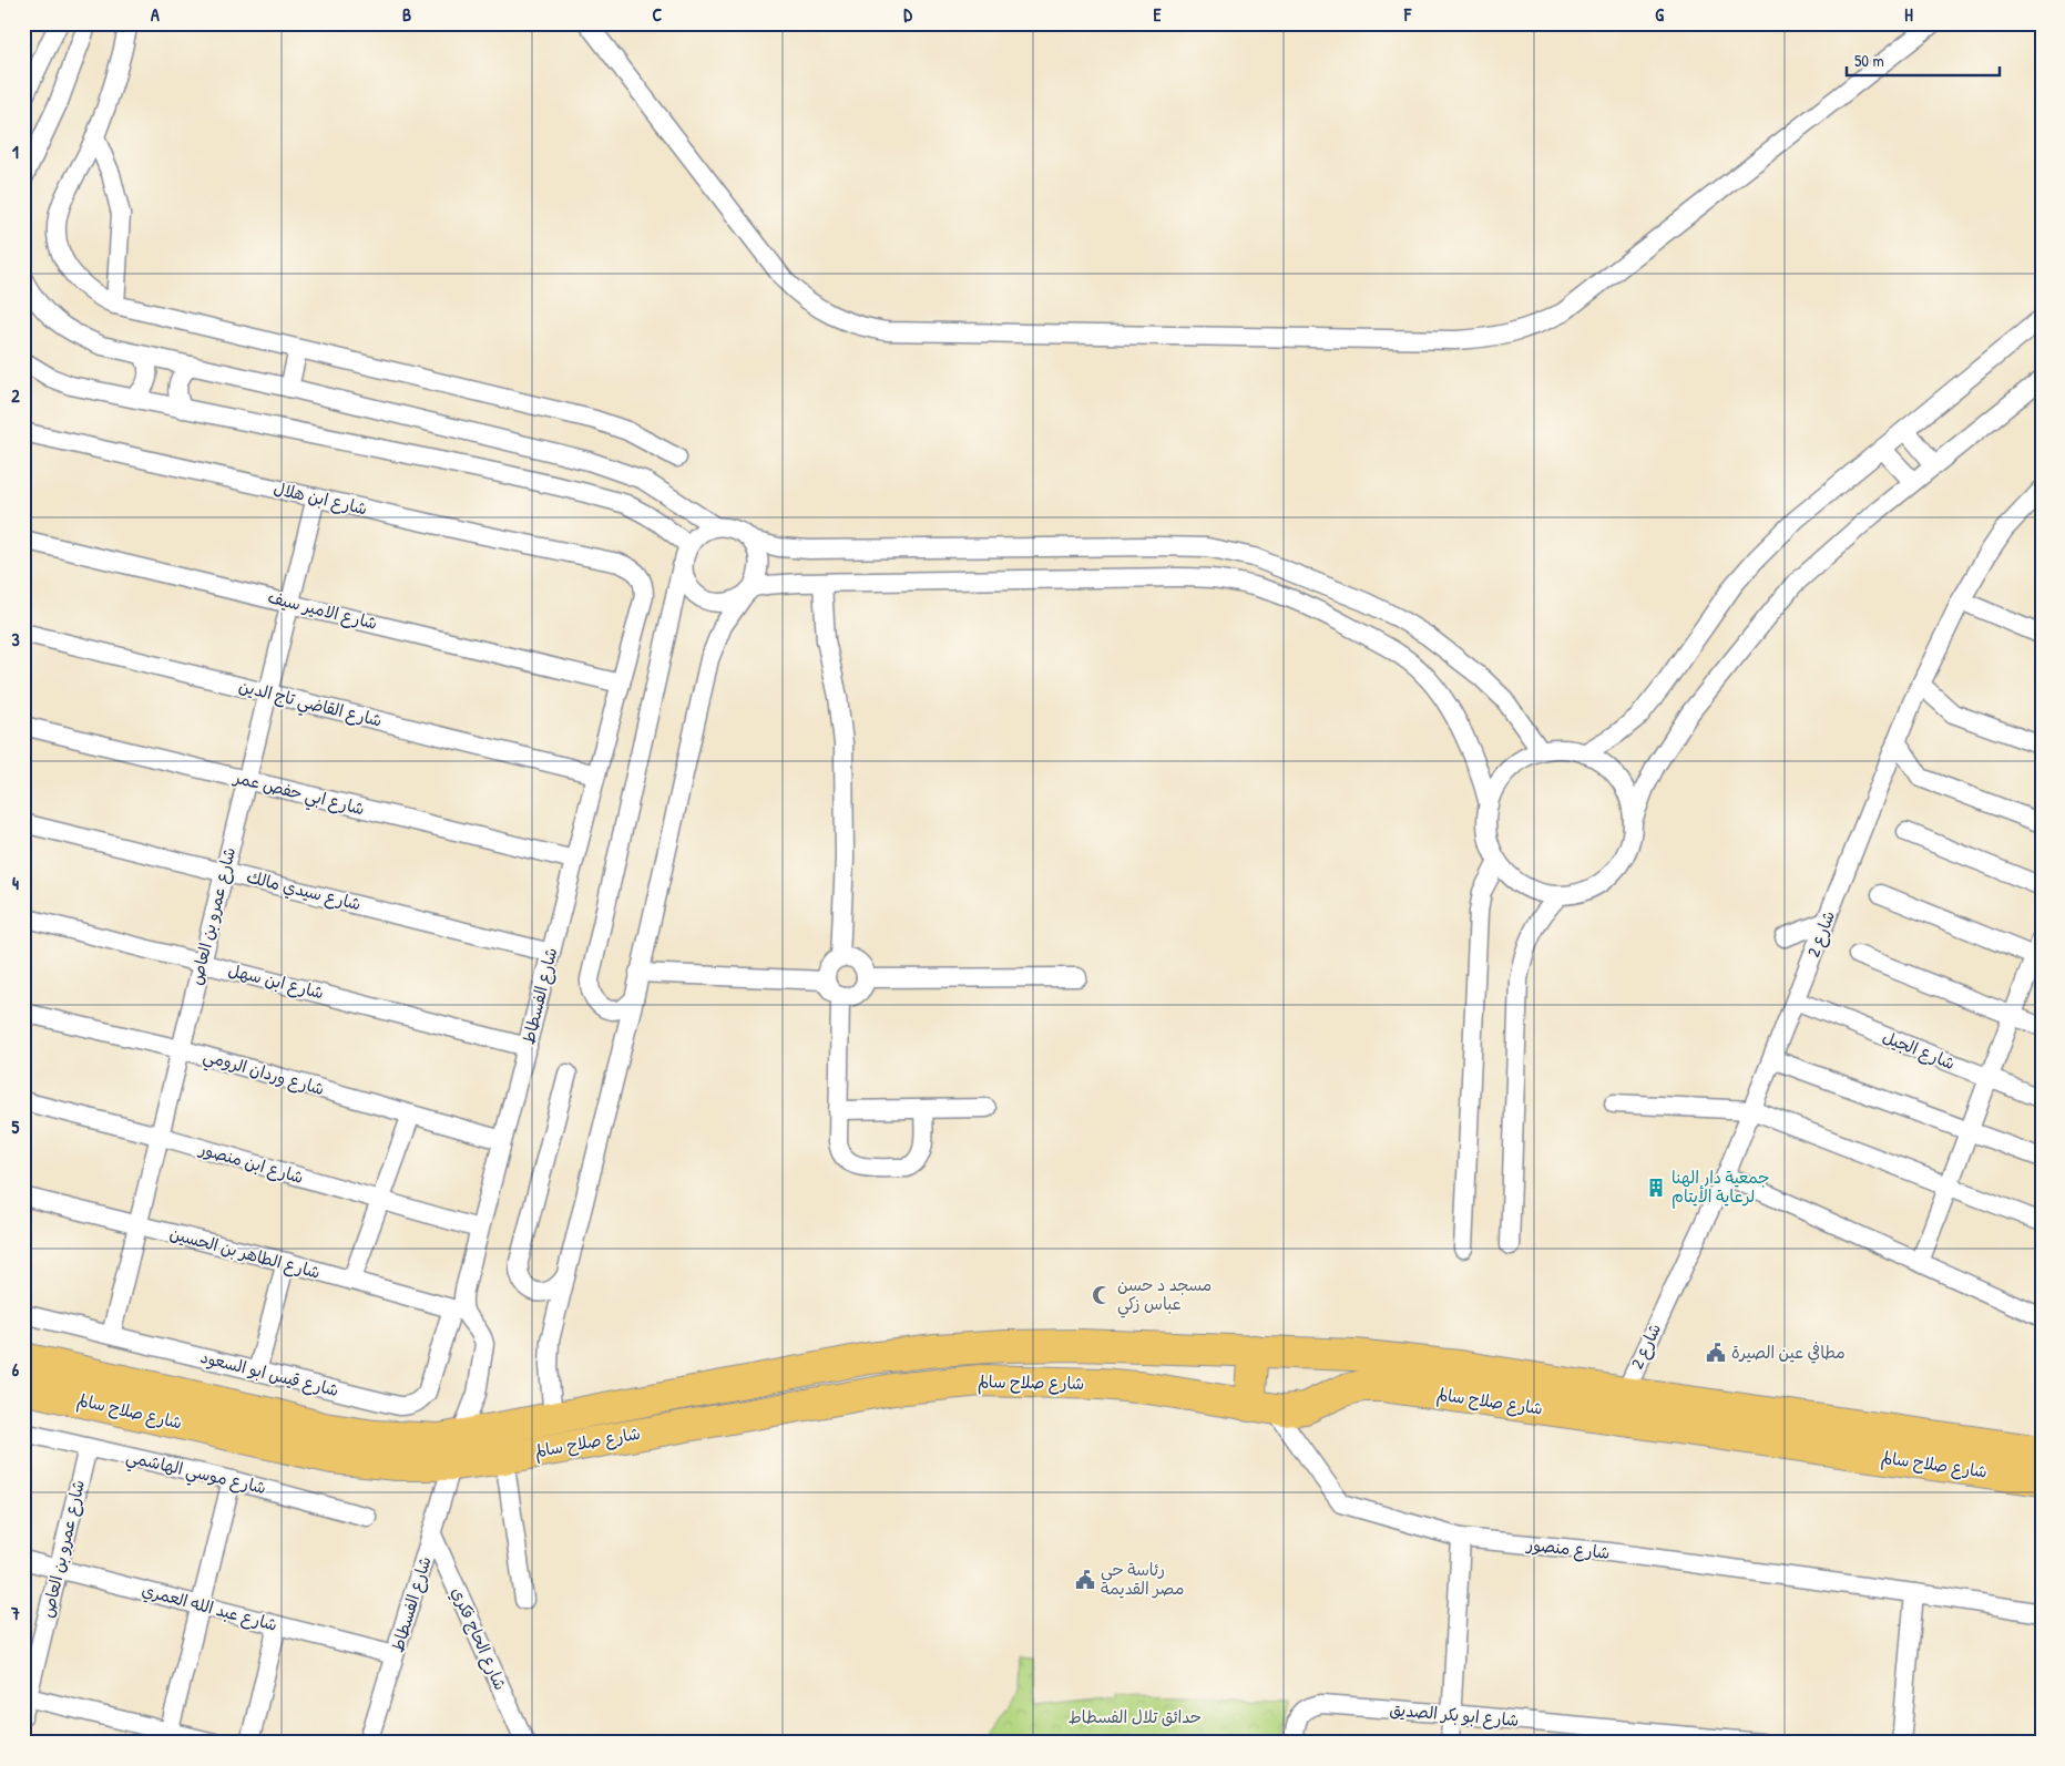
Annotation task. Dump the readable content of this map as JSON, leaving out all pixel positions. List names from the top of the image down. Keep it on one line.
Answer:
{"streets":{"highway":["شارع صلاح سالم"],"street":["شارع ابن هلال","شارع الامير سيف","شارع القاضي تاج الدين","شارع ابي حفص عمر","شارع سيدي مالك","شارع عمرو بن العاص","شارع 2","شارع ابن سهل","شارع الفسطاط","شارع الجيل","شارع وردان الرومي","شارع ابن منصور","شارع الطاهر بن الحسين","شارع قيس ابو السعود","شارع موسي الهاشمي","شارع منصور","شارع عبد الله العمري","شارع الحاج فكري","شارع ابو بكر الصديق"]},"crossings":[["شارع ابن هلال","شارع عمرو بن العاص"],["شارع ابن هلال","شارع الفسطاط"],["شارع الامير سيف","شارع عمرو بن العاص"],["شارع الامير سيف","شارع الفسطاط"],["شارع القاضي تاج الدين","شارع عمرو بن العاص"],["شارع القاضي تاج الدين","شارع الفسطاط"],["شارع ابي حفص عمر","شارع عمرو بن العاص"],["شارع ابي حفص عمر","شارع الفسطاط"],["شارع سيدي مالك","شارع عمرو بن العاص"],["شارع سيدي مالك","شارع الفسطاط"],["شارع عمرو بن العاص","شارع ابن سهل"],["شارع عمرو بن العاص","شارع وردان الرومي"],["شارع عمرو بن العاص","شارع ابن منصور"],["شارع عمرو بن العاص","شارع الطاهر بن الحسين"],["شارع عمرو بن العاص","شارع قيس ابو السعود"],["شارع عمرو بن العاص","شارع موسي الهاشمي"],["شارع عمرو بن العاص","شارع عبد الله العمري"],["شارع 2","شارع الجيل"],["شارع 2","شارع صلاح سالم"],["شارع ابن سهل","شارع الفسطاط"],["شارع الفسطاط","شارع وردان الرومي"],["شارع الفسطاط","شارع ابن منصور"],["شارع الفسطاط","شارع الطاهر بن الحسين"],["شارع الفسطاط","شارع قيس ابو السعود"],["شارع الفسطاط","شارع صلاح سالم"],["شارع الفسطاط","شارع عبد الله العمري"],["شارع الفسطاط","شارع الحاج فكري"],["شارع الطاهر بن الحسين","شارع قيس ابو السعود"],["شارع صلاح سالم","شارع منصور"]],"parks":["حدائق تلال الفسطاط"],"places":{"building":["جمعية دار الهنا لرعاية الأيتام"],"mosque":["مسجد د حسن عباس زكي"],"public building":["مطافي عين الصيرة","رئاسة حى مصر القديمة"]},"scale_bar":"50 m","grid":{"columns":["A","B","C","D","E","F","G","H"],"rows":["1","2","3","4","5","6","7"]}}
